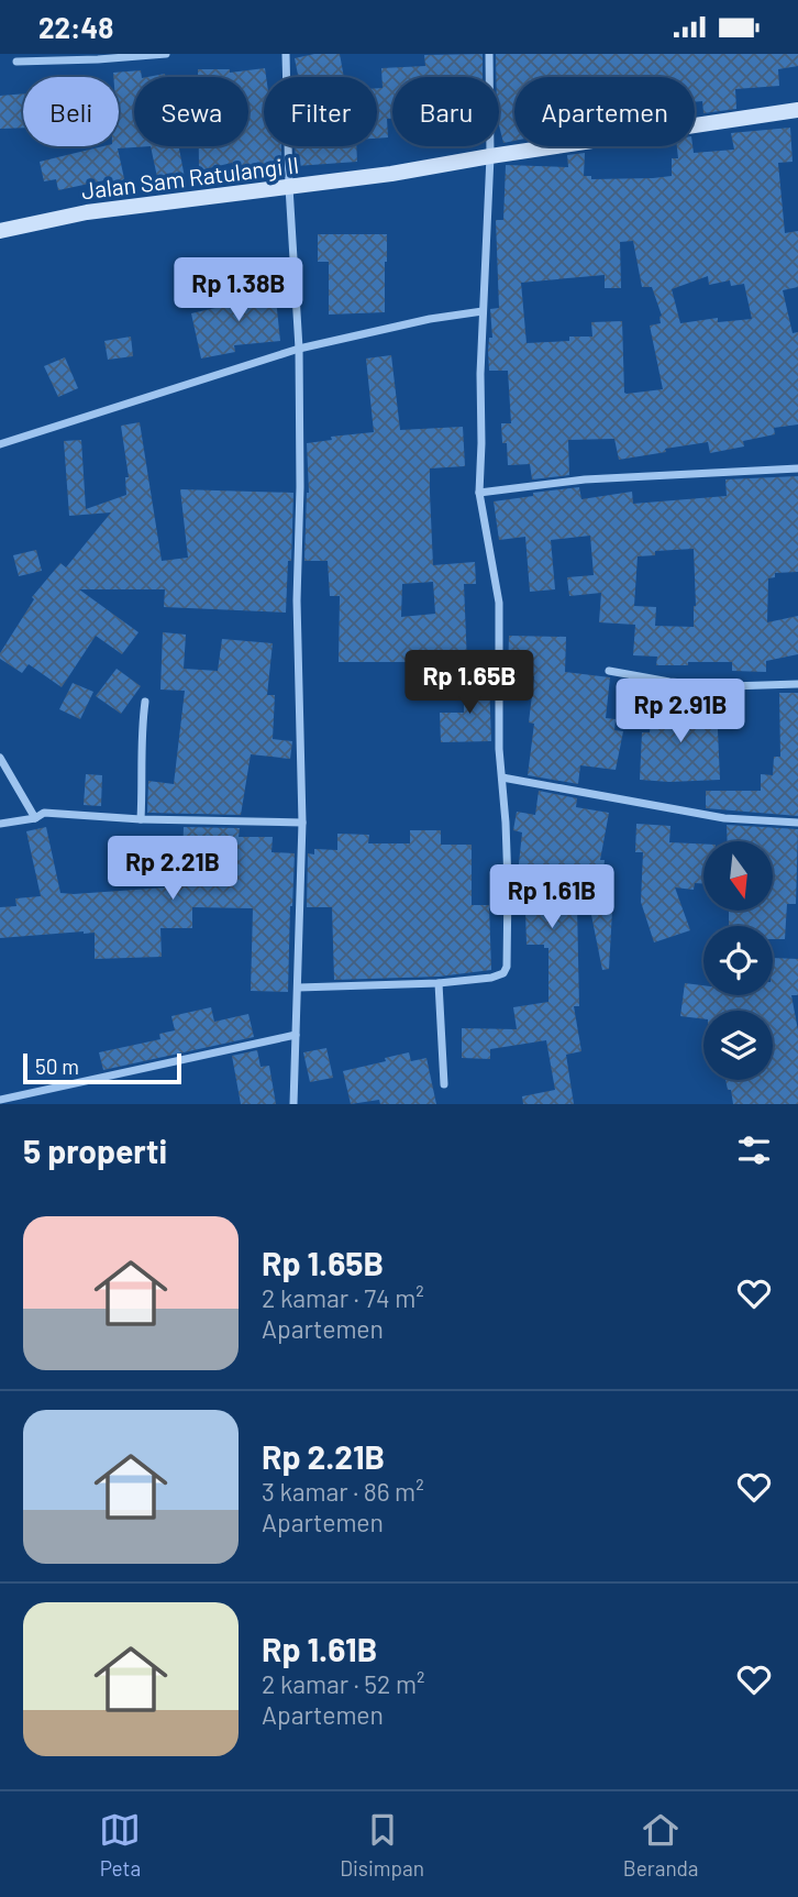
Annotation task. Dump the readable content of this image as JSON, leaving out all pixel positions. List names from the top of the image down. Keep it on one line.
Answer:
{"streets":{"street":["Jalan Sam Ratulangi II"]},"scale_bar":"50 m","north":"bottom","page":{"status":"22:48","chip":["Beli","Sewa","Filter","Baru","Apartemen"],"price":["Rp 1.38B","Rp 1.65B","Rp 2.91B","Rp 2.21B","Rp 1.61B"],"scale":"50 m","heading":"5 properti","list":[{"name":"Rp 1.65B","note":"2 kamar · 74 m² · Apartemen"},{"name":"Rp 2.21B","note":"3 kamar · 86 m² · Apartemen"},{"name":"Rp 1.61B","note":"2 kamar · 52 m² · Apartemen"}],"tabs":["Peta","Disimpan","Beranda"]}}
